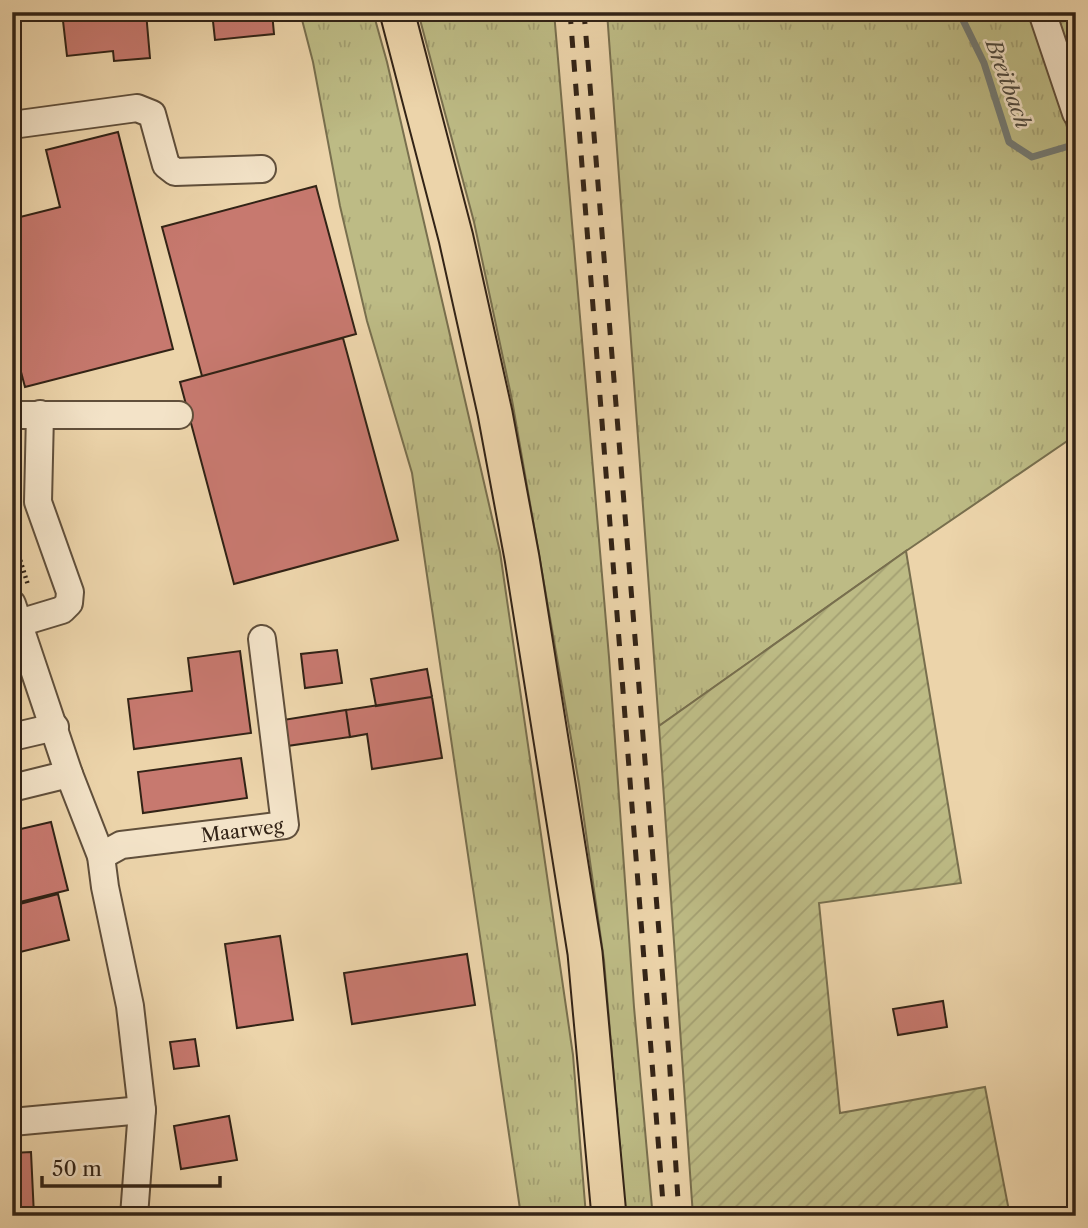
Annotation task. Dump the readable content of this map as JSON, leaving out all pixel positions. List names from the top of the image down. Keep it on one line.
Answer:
{"streets":{"street":["Maarweg"]},"water":["Breitbach"],"scale_bar":"50 m"}
